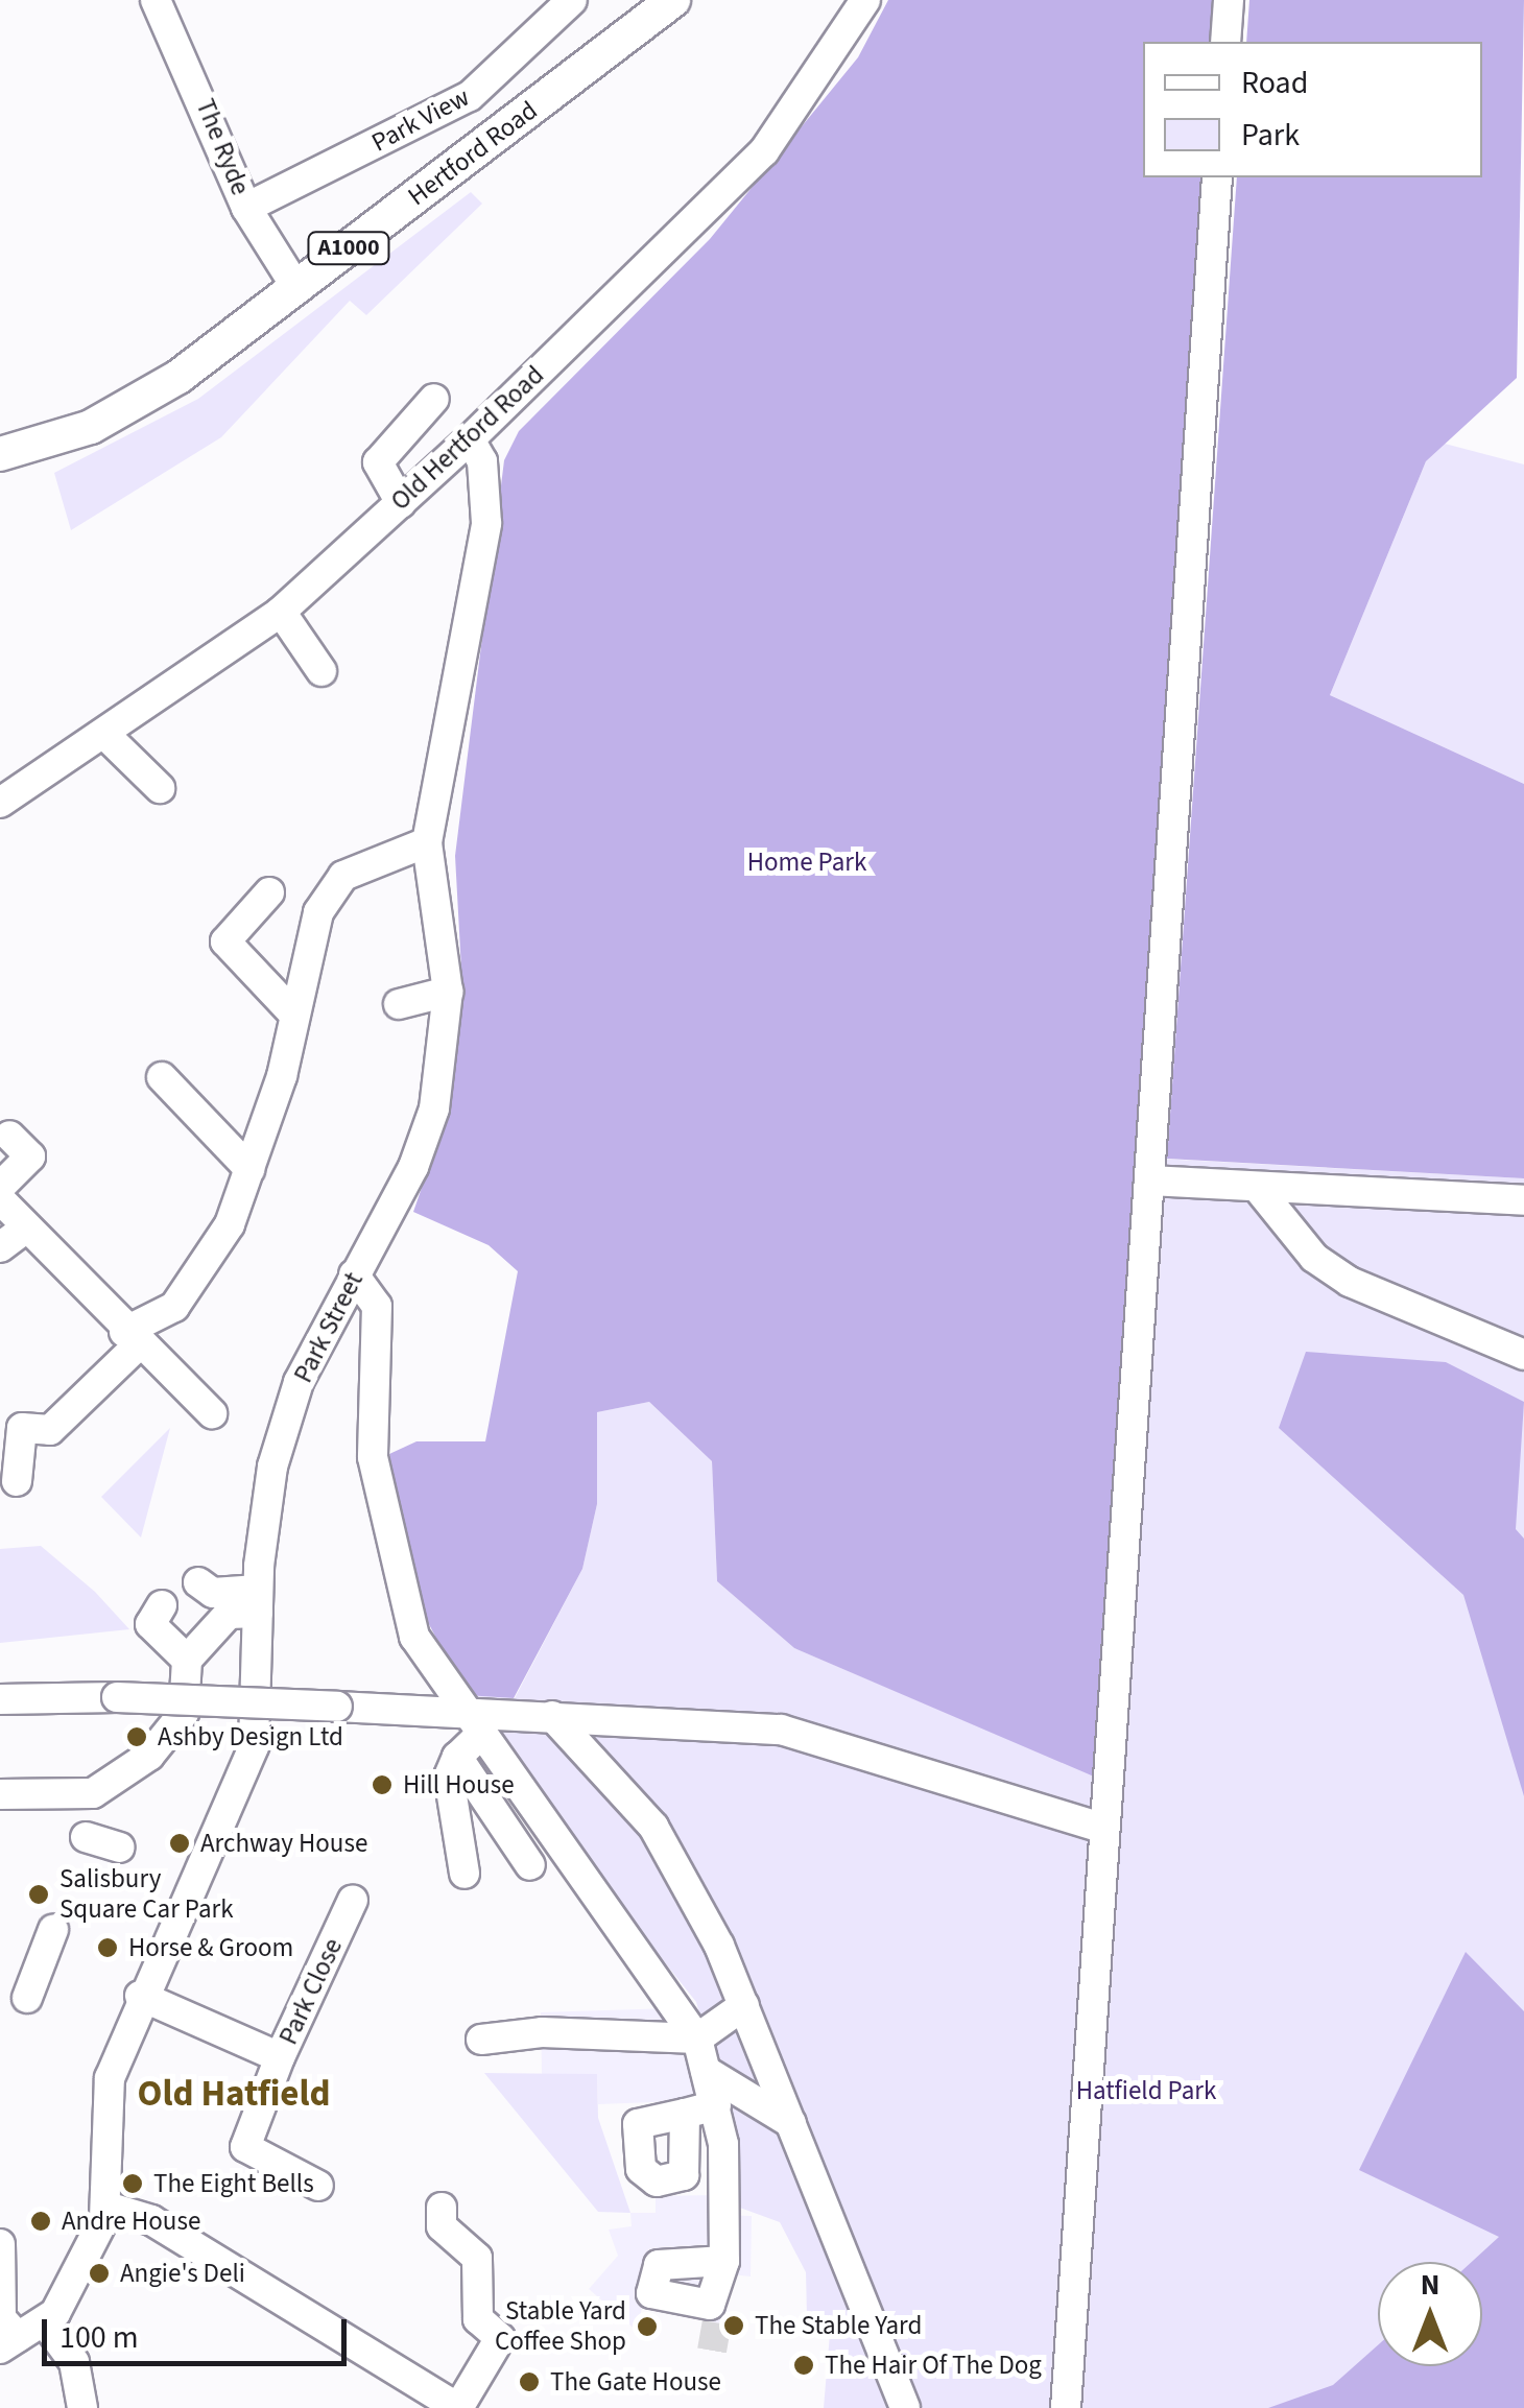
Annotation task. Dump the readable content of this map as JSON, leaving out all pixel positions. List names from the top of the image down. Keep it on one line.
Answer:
{"streets":{"main road":["Hertford Road","A1000"],"street":["Park View","The Ryde","Old Hertford Road","Park Street","Park Close"]},"crossings":[["Park View","The Ryde"],["The Ryde","Hertford Road"],["Old Hertford Road","Park Street"],["Park Street","Park Close"]],"districts":["Old Hatfield"],"parks":["Home Park","Hatfield Park"],"places":["Ashby Design Ltd","Hill House","Archway House","Salisbury Square Car Park","Horse & Groom","The Eight Bells","Andre House","Angie's Deli","The Stable Yard","Stable Yard Coffee Shop","The Hair Of The Dog","The Gate House"],"legend":["Road","Park"],"scale_bar":"100 m","north":"top"}
